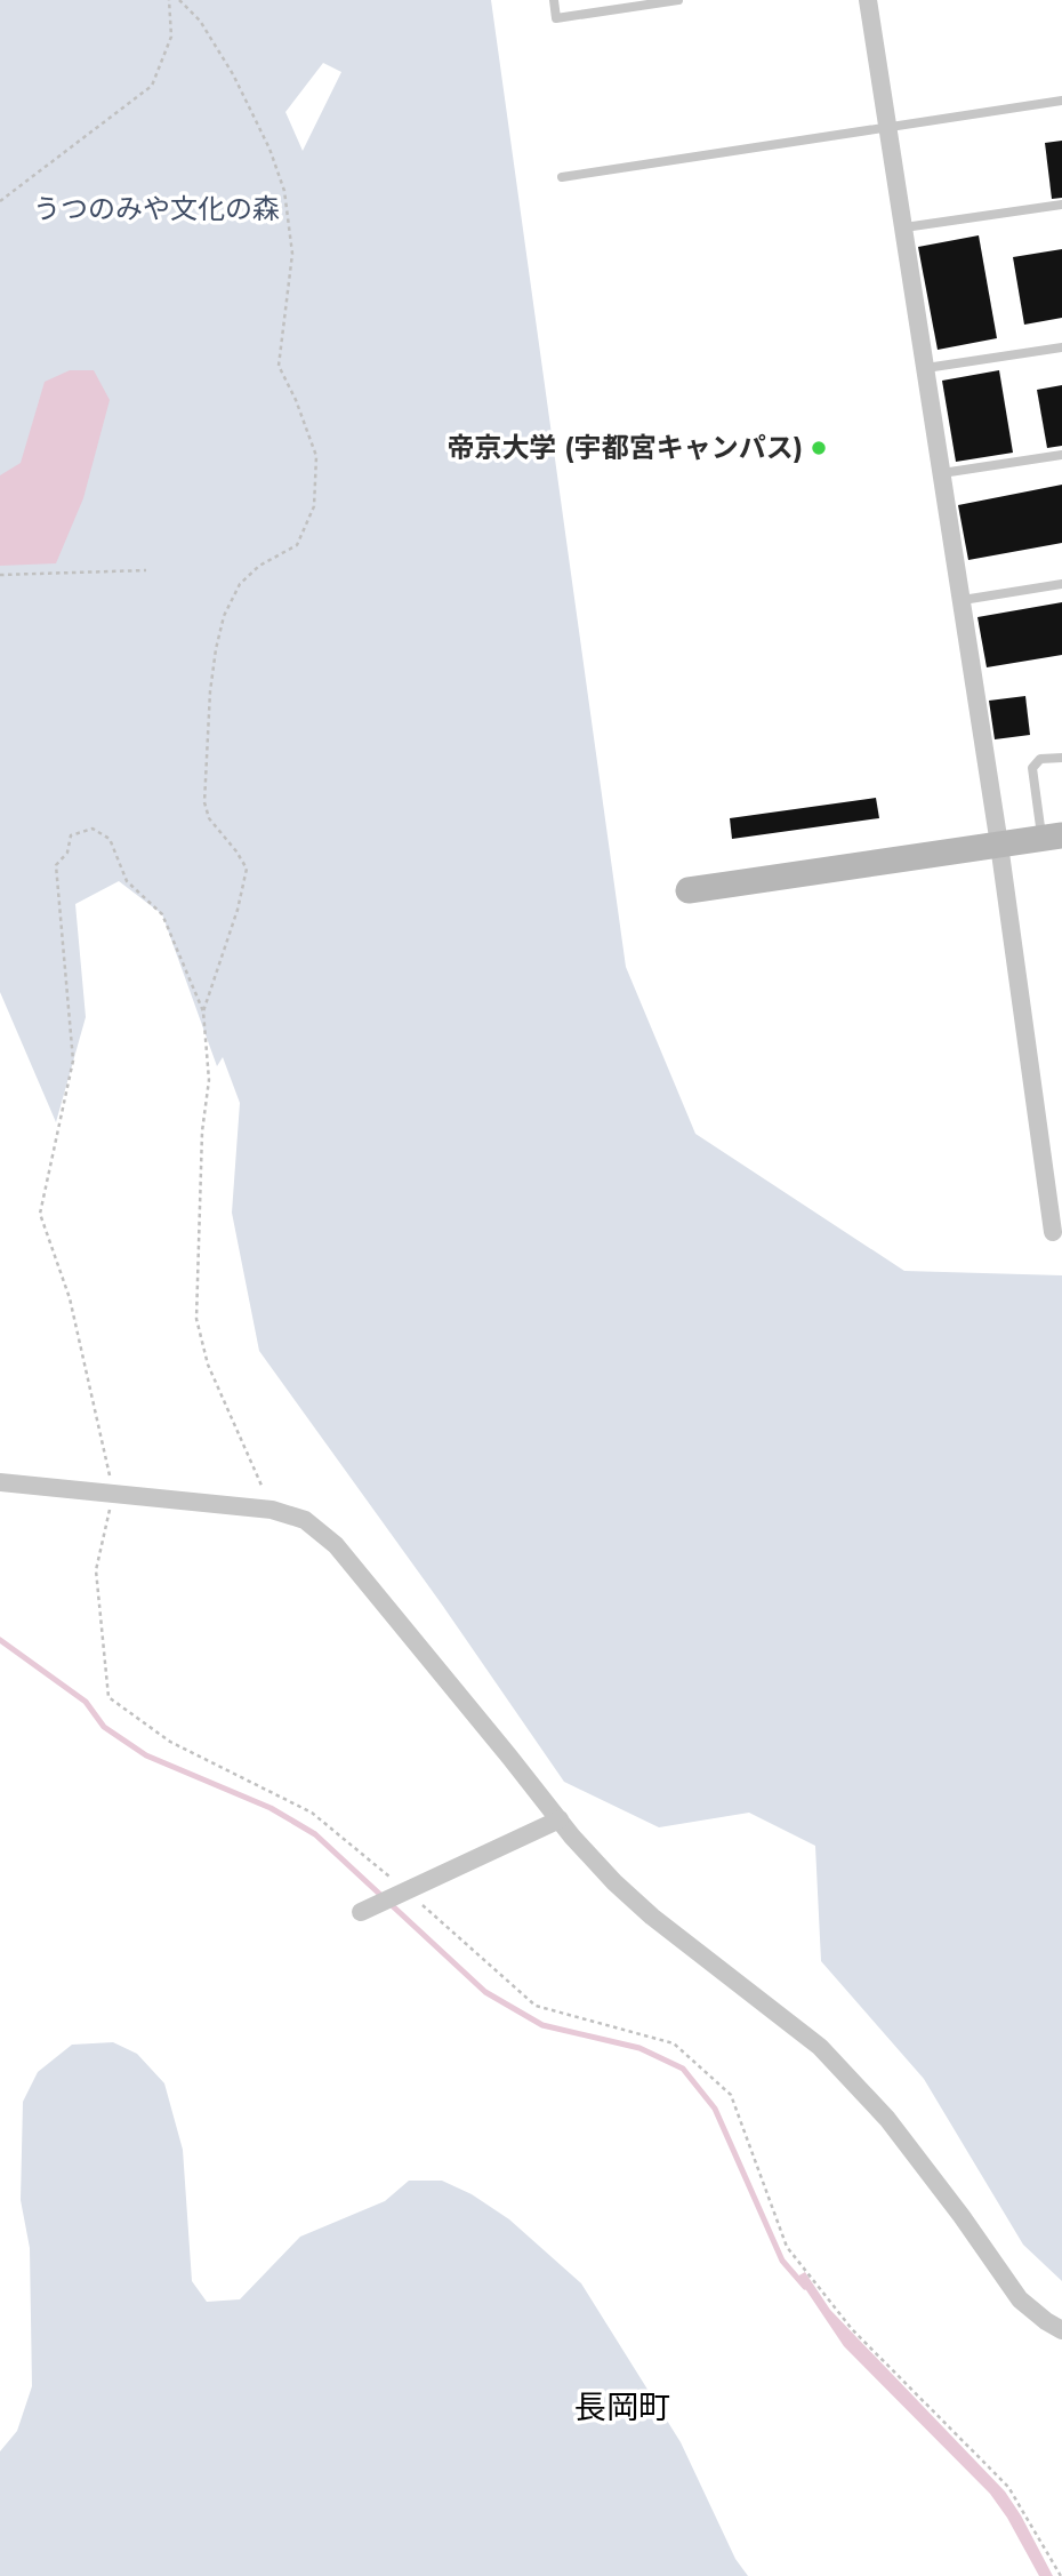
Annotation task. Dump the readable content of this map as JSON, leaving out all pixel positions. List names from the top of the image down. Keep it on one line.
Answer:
{"districts":["長岡町"],"parks":["うつのみや文化の森"],"places":["帝京大学 (宇都宮キャンパス)"]}
